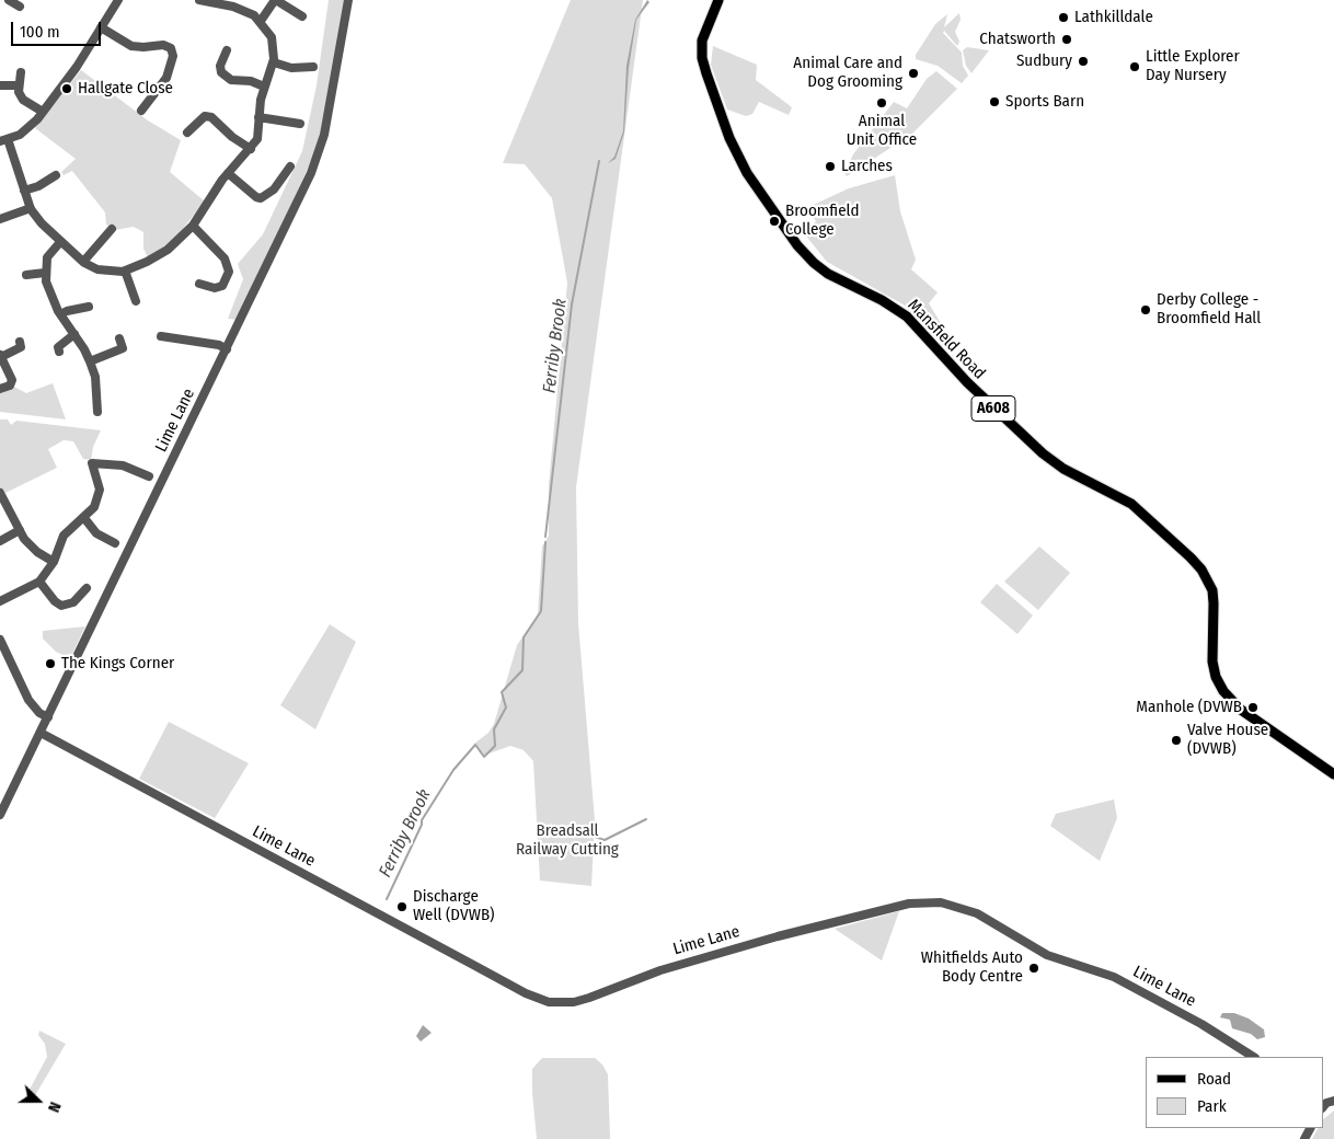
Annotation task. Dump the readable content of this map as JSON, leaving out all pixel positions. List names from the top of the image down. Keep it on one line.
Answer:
{"streets":{"main road":["Mansfield Road","A608"],"street":["Lime Lane"]},"water":["Ferriby Brook"],"parks":["Breadsall Railway Cutting"],"places":["Lathkilldale","Chatsworth","Sudbury","Little Explorer Day Nursery","Animal Care and Dog Grooming","Hallgate Close","Sports Barn","Animal Unit Office","Larches","Broomfield College","Derby College - Broomfield Hall","The Kings Corner","Manhole (DVWB","Valve House (DVWB)","Discharge Well (DVWB)","Whitfields Auto Body Centre"],"legend":["Road","Park"],"scale_bar":"100 m","north":"right"}
